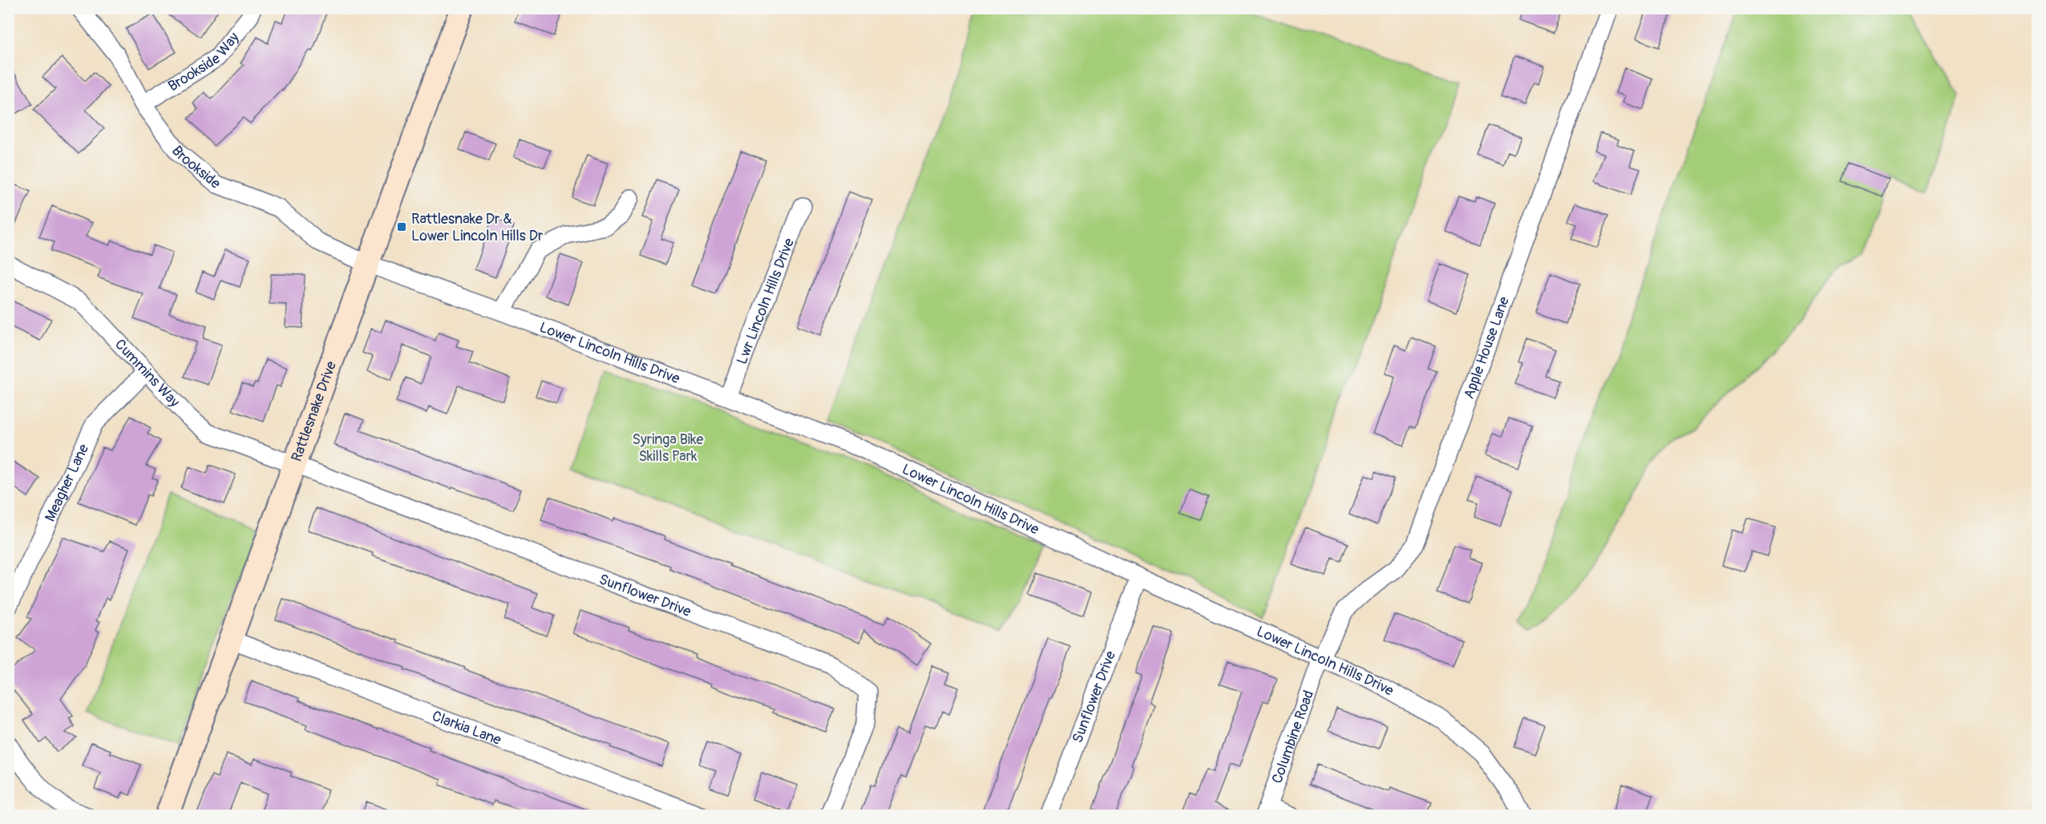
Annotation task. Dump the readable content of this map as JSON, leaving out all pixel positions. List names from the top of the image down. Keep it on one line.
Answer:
{"streets":{"street":["Brookside Way","Brookside","Lwr Lincoln Hills Drive","Apple House Lane","Lower Lincoln Hills Drive","Cummins Way","Rattlesnake Drive","Meagher Lane","Sunflower Drive","Clarkia Lane","Columbine Road"]},"crossings":[["Brookside Way","Brookside"],["Brookside","Lower Lincoln Hills Drive"],["Brookside","Rattlesnake Drive"],["Lwr Lincoln Hills Drive","Lower Lincoln Hills Drive"],["Apple House Lane","Lower Lincoln Hills Drive"],["Apple House Lane","Columbine Road"],["Lower Lincoln Hills Drive","Rattlesnake Drive"],["Lower Lincoln Hills Drive","Sunflower Drive"],["Lower Lincoln Hills Drive","Columbine Road"],["Cummins Way","Rattlesnake Drive"],["Cummins Way","Meagher Lane"],["Cummins Way","Sunflower Drive"],["Rattlesnake Drive","Sunflower Drive"],["Rattlesnake Drive","Clarkia Lane"]],"parks":["Syringa Bike Skills Park"],"places":{"transit":["Rattlesnake Dr & Lower Lincoln Hills Dr"]}}
